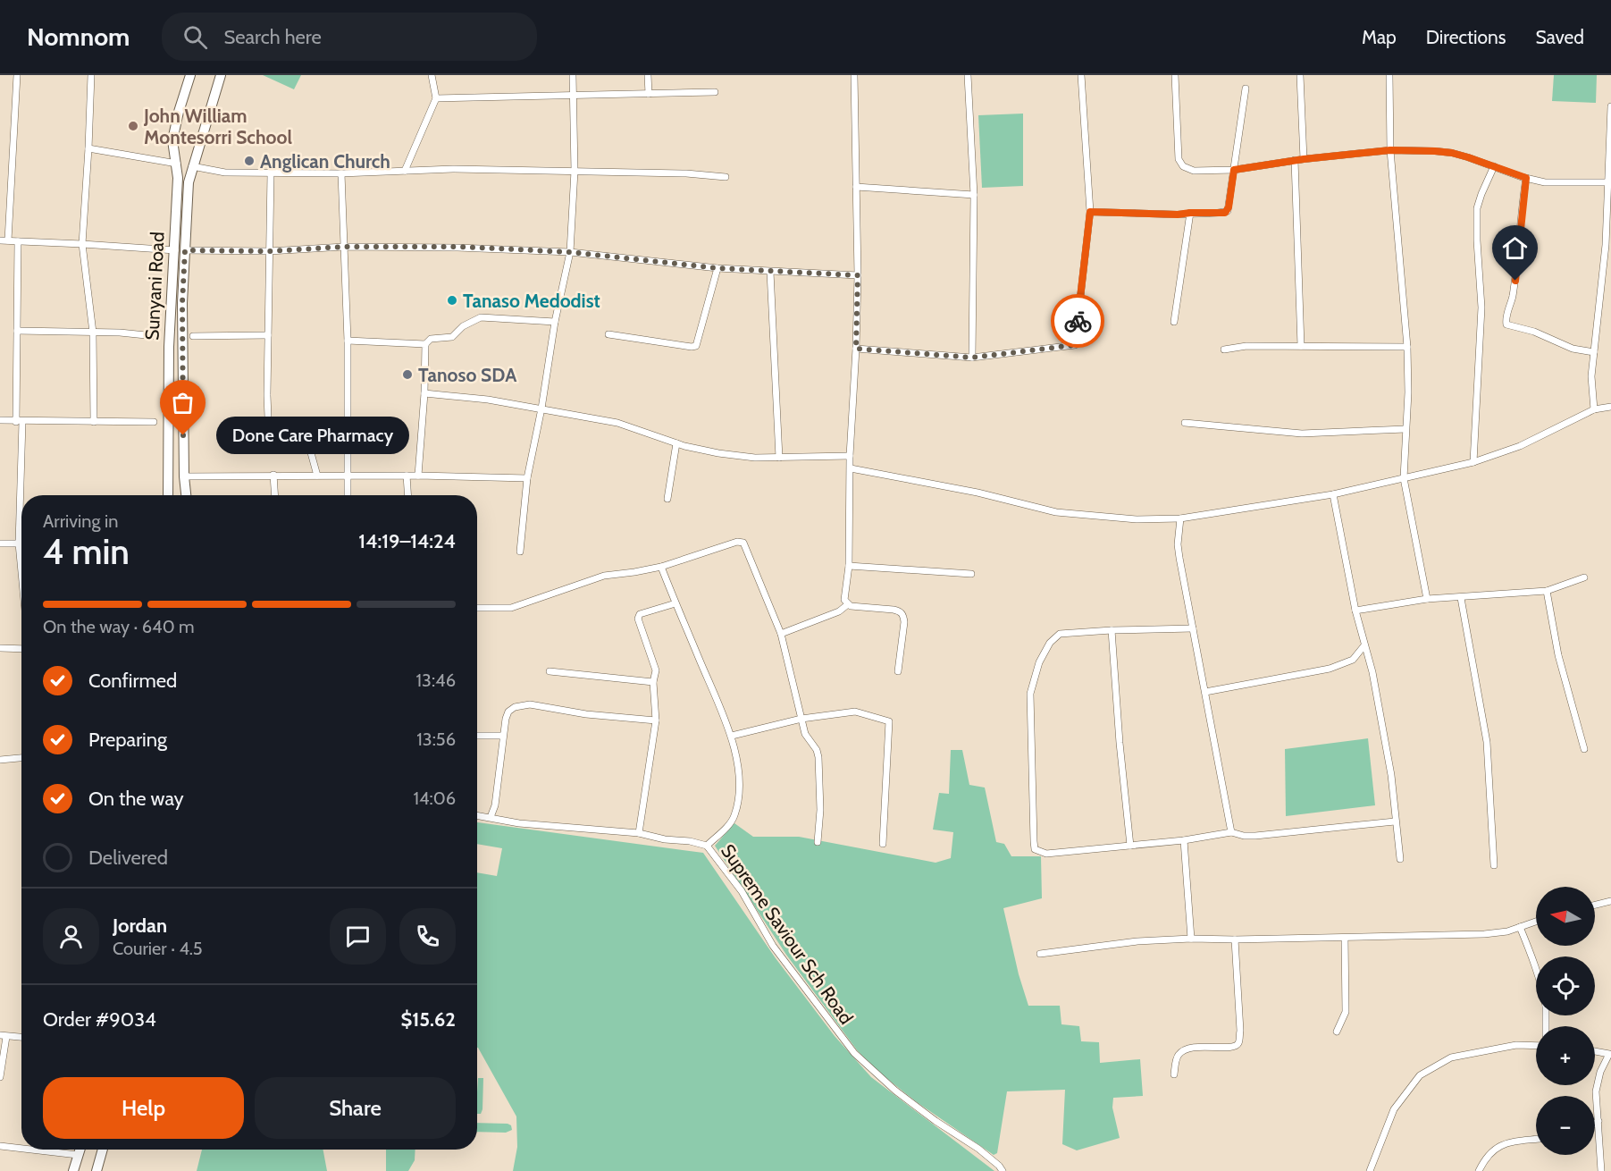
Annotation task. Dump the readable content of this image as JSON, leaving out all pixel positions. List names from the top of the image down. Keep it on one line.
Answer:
{"streets":{"main road":["Sunyani Road"],"street":["Supreme Saviour Sch Road"]},"places":["John William Montesorri School","Anglican Church","Tanaso Medodist","Tanoso SDA","Done Care Pharmacy"],"north":"left","page":{"header":"Nomnom","search":"Search here","nav":["Map","Directions","Saved"],"bubble":"Done Care Pharmacy","heading":["4 min","Arriving in","14:19–14:24"],"panel":["Jordan","Courier · 4.5","Order #9034","$15.62"],"bar":"On the way · 640 m","list":[["Confirmed","13:46"],["Preparing","13:56"],["On the way","14:06"],"Delivered"],"map_buttons":["+","−"],"buttons":["Help","Share"]}}
